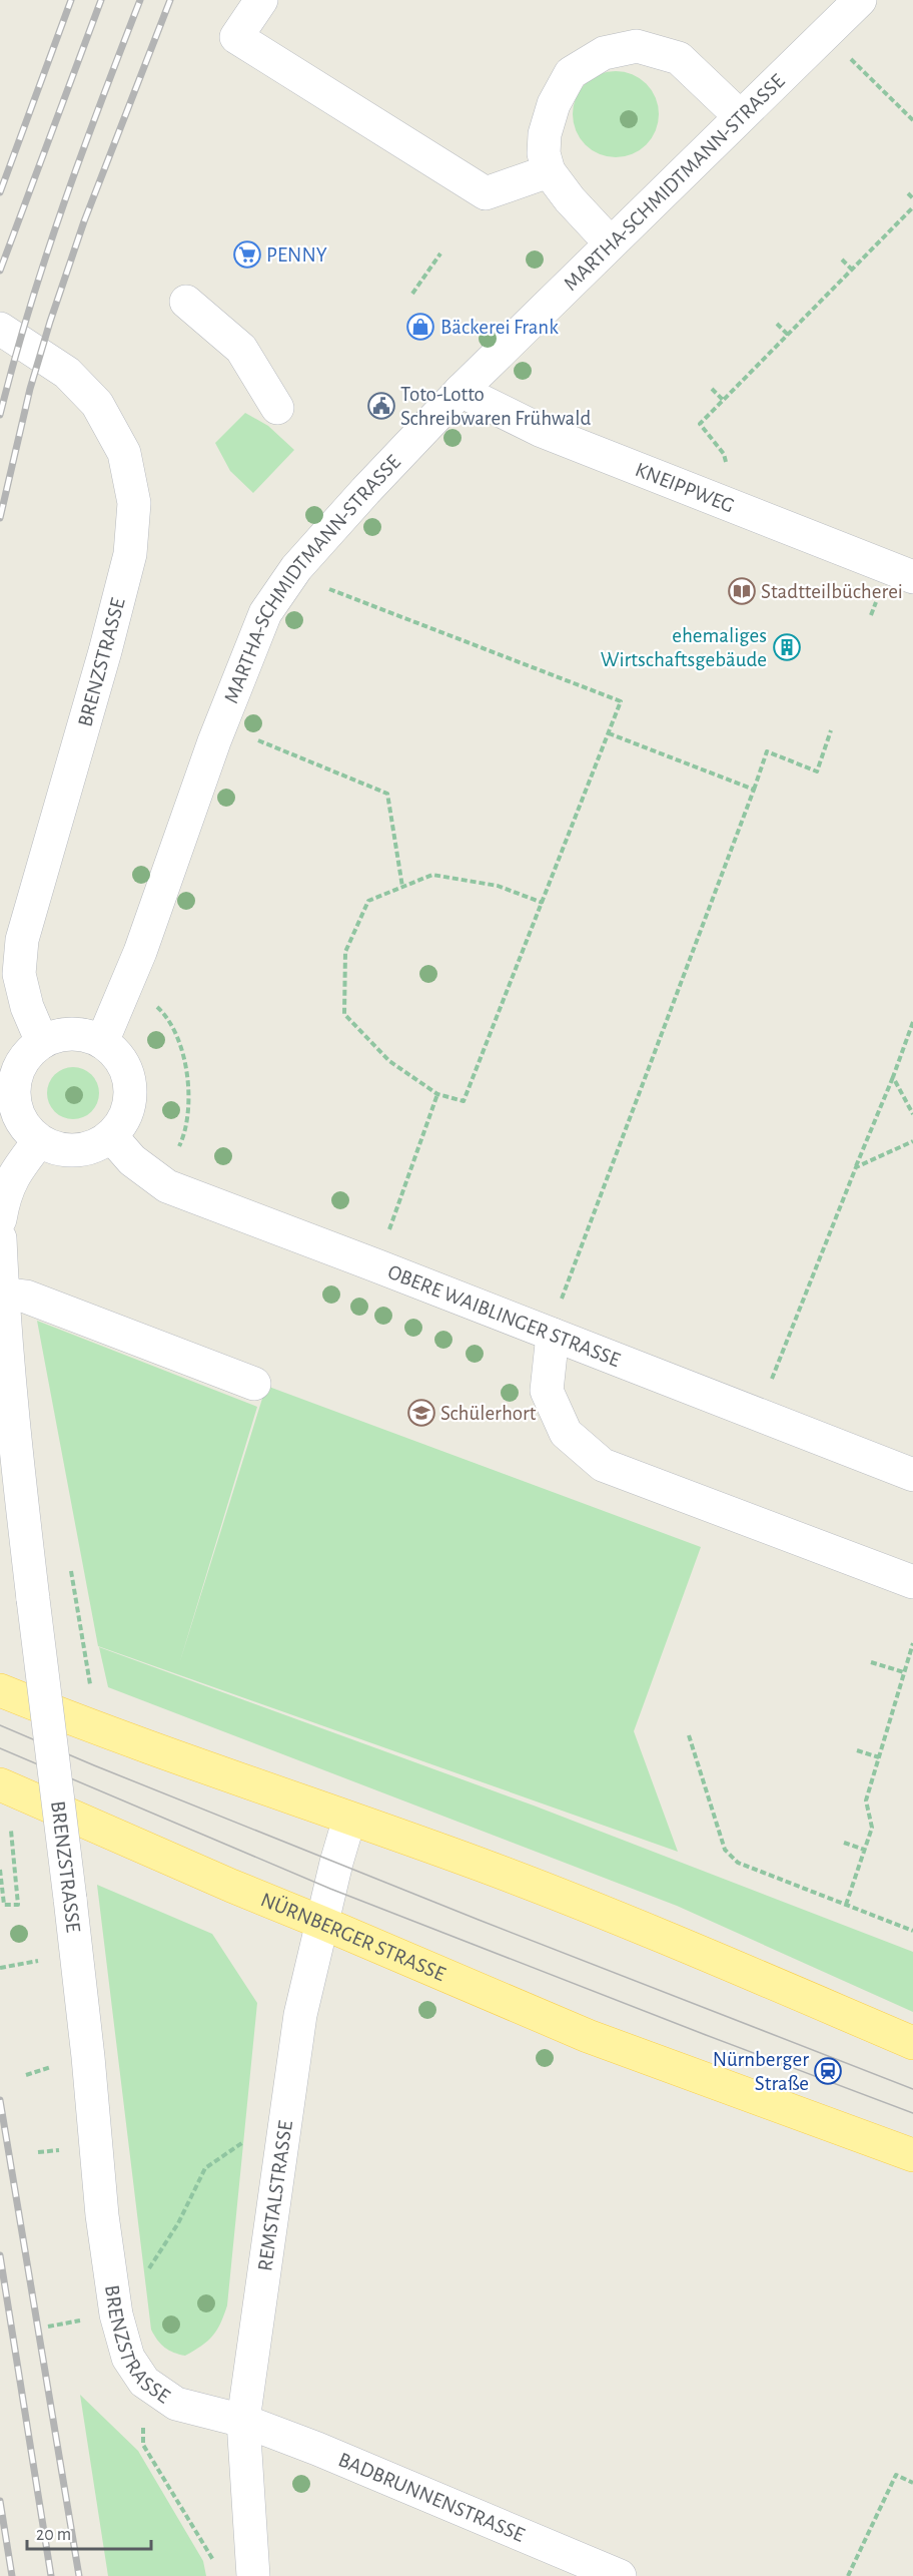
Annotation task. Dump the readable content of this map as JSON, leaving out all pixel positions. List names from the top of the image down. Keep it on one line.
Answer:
{"streets":{"main road":["NÜRNBERGER STRASSE"],"street":["MARTHA-SCHMIDTMANN-STRASSE","KNEIPPWEG","BRENZSTRASSE","OBERE WAIBLINGER STRASSE","REMSTALSTRASSE","BADBRUNNENSTRASSE"]},"crossings":[["MARTHA-SCHMIDTMANN-STRASSE","KNEIPPWEG"],["MARTHA-SCHMIDTMANN-STRASSE","BRENZSTRASSE"],["MARTHA-SCHMIDTMANN-STRASSE","OBERE WAIBLINGER STRASSE"],["BRENZSTRASSE","OBERE WAIBLINGER STRASSE"],["BRENZSTRASSE","REMSTALSTRASSE"],["BRENZSTRASSE","BADBRUNNENSTRASSE"],["NÜRNBERGER STRASSE","REMSTALSTRASSE"],["REMSTALSTRASSE","BADBRUNNENSTRASSE"]],"places":{"supermarket":["PENNY"],"shop":["Bäckerei Frank"],"public building":["Toto-Lotto Schreibwaren Frühwald"],"library":["Stadtteilbücherei"],"building":["ehemaliges Wirtschaftsgebäude"],"school or university":["Schülerhort"],"station":["Nürnberger Straße"]},"scale_bar":"20 m"}
